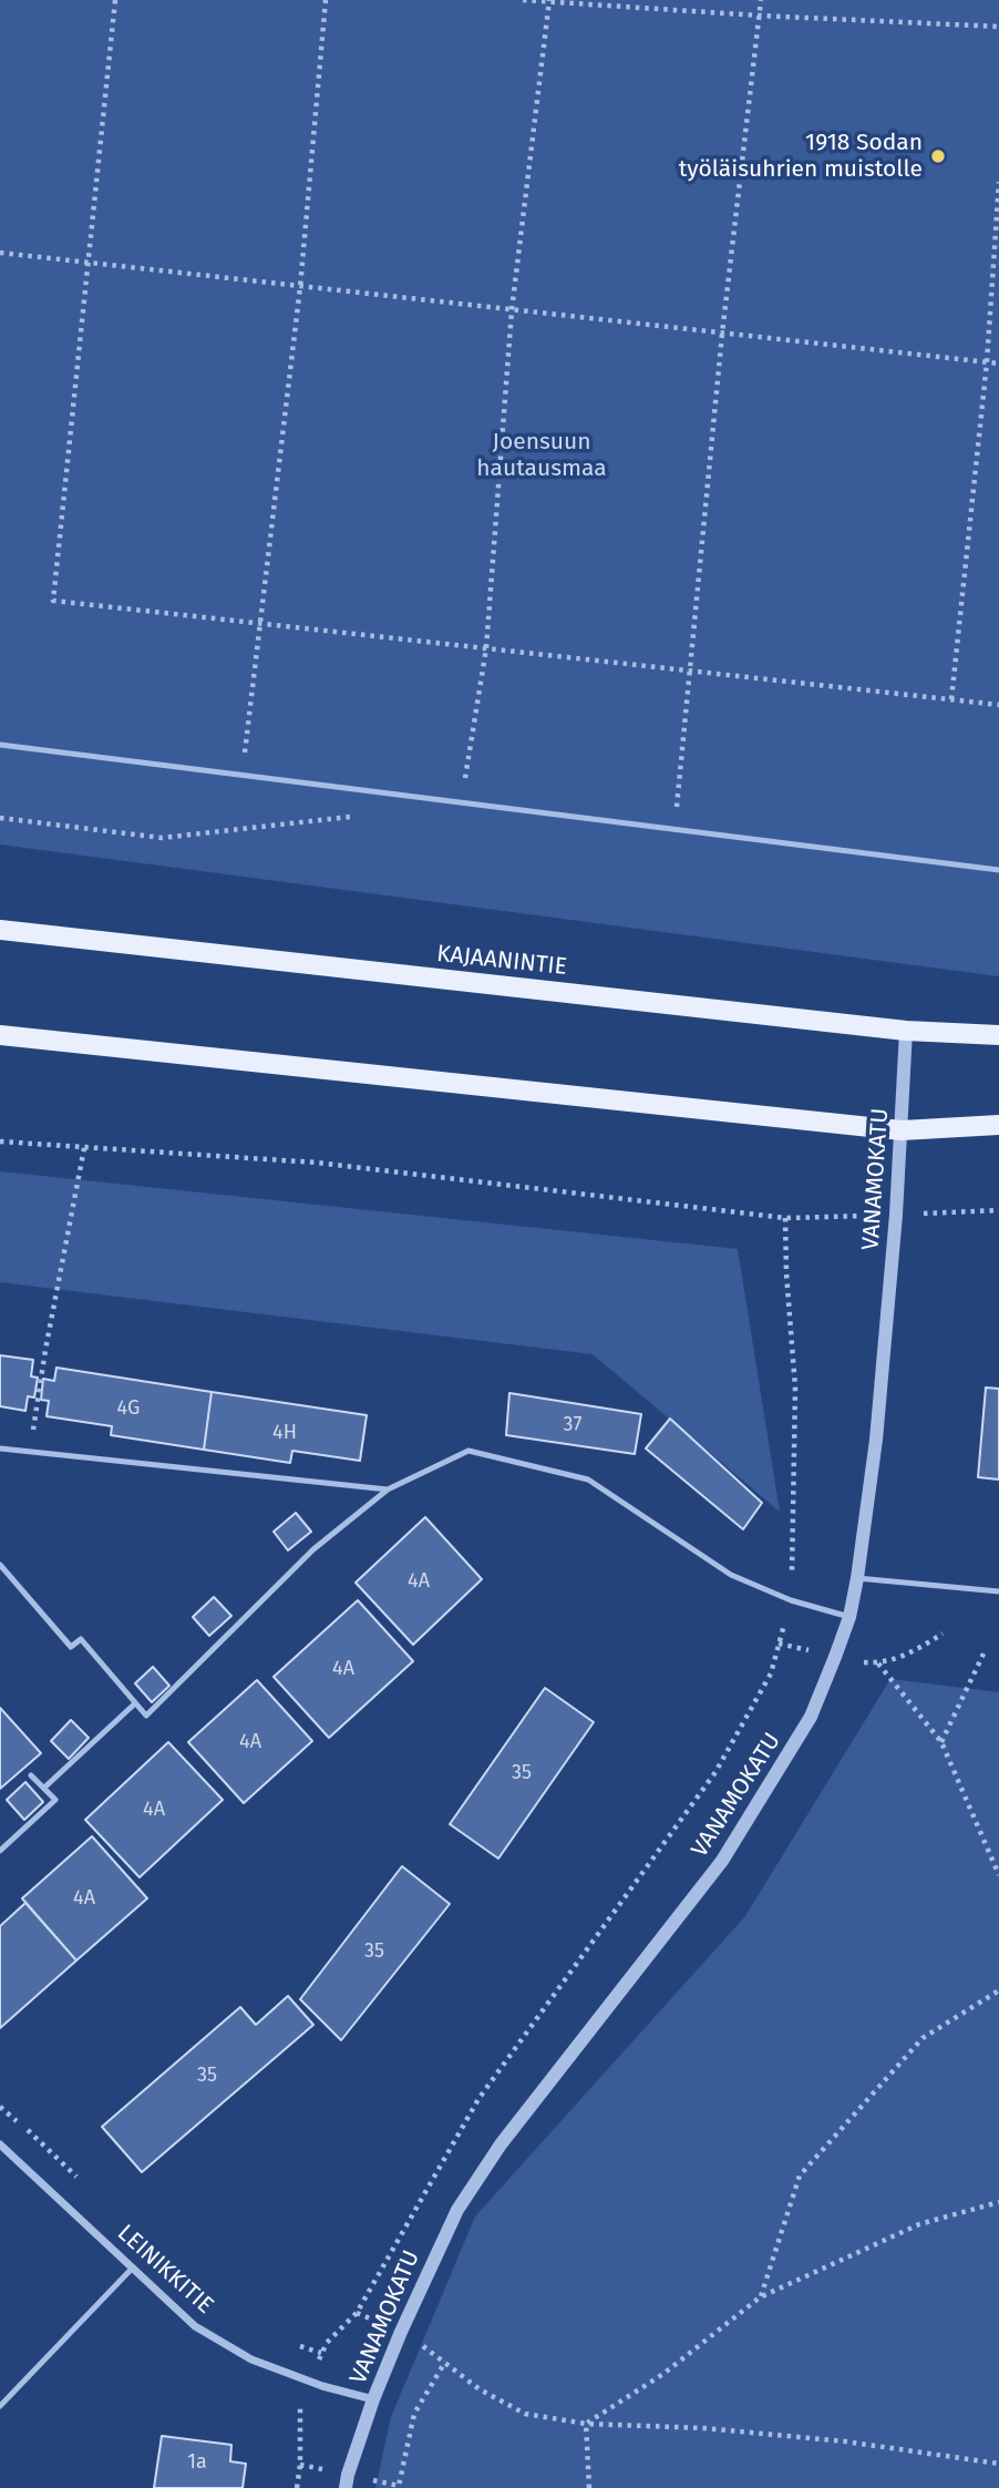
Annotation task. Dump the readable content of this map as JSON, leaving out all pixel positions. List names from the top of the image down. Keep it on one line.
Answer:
{"streets":{"main road":["KAJAANINTIE"],"street":["VANAMOKATU","LEINIKKITIE"]},"crossings":[["KAJAANINTIE","VANAMOKATU"],["VANAMOKATU","LEINIKKITIE"]],"parks":["Joensuun hautausmaa"],"places":["1918 Sodan työläisuhrien muistolle"],"house_numbers":["4G","37","4H","4A","4A","4A","35","4A","4A","35","35","1a"]}
